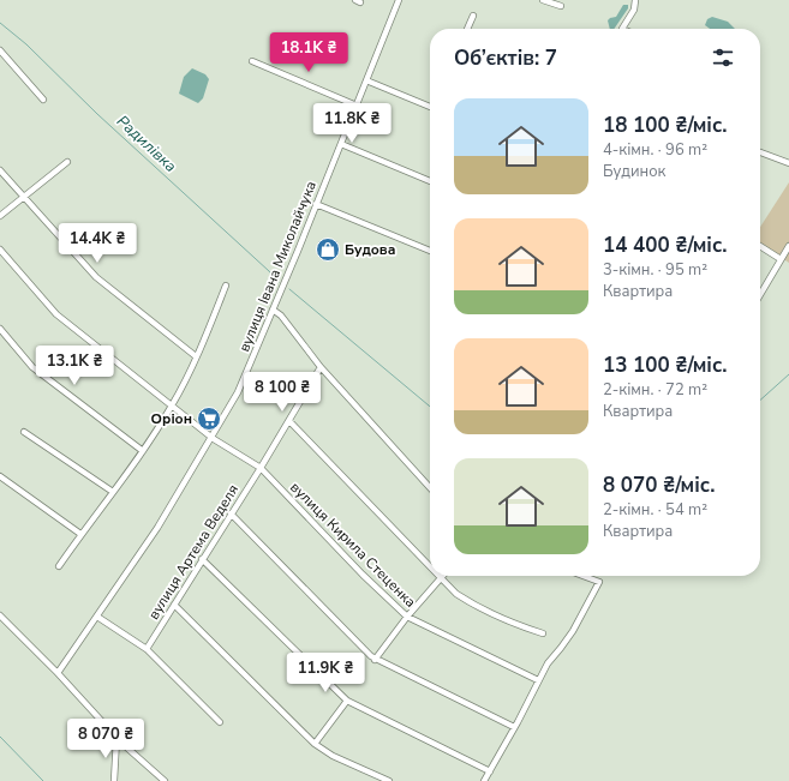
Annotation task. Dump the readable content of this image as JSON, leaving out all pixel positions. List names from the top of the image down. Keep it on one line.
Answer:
{"streets":{"street":["вулиця Івана Миколайчука","вулиця Кирила Стеценка","вулиця Артема Веделя"]},"crossings":[["вулиця Івана Миколайчука","вулиця Кирила Стеценка"],["вулиця Кирила Стеценка","вулиця Артема Веделя"]],"water":["Радилівка"],"places":{"shop":["Будова"],"supermarket":["Оріон"]},"page":{"heading":"Об’єктів: 7","price":["18.1K ₴","11.8K ₴","14.4K ₴","13.1K ₴","8 100 ₴","11.9K ₴","8 070 ₴"],"list":[{"name":"18 100 ₴/міс.","note":"4-кімн. · 96 m² · Будинок"},{"name":"14 400 ₴/міс.","note":"3-кімн. · 95 m² · Квартира"},{"name":"13 100 ₴/міс.","note":"2-кімн. · 72 m² · Квартира"},{"name":"8 070 ₴/міс.","note":"2-кімн. · 54 m² · Квартира"}]}}
